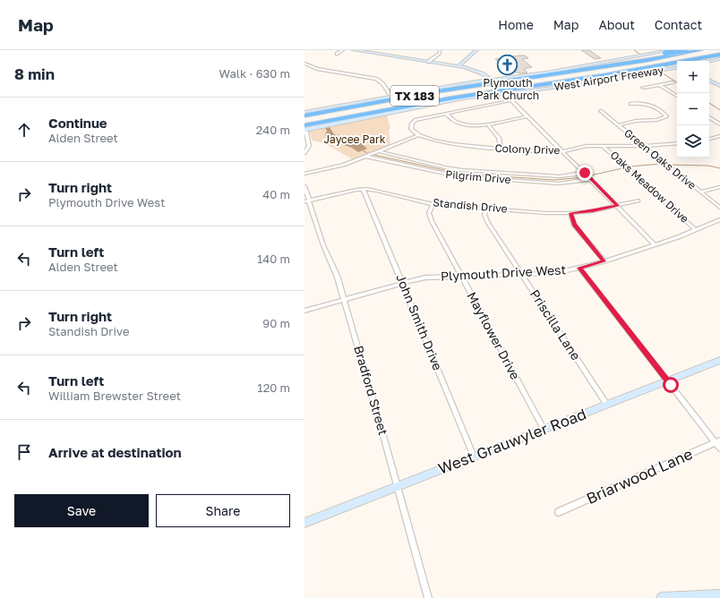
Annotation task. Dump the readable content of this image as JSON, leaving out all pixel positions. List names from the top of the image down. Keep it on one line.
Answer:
{"streets":{"highway":["TX 183"],"main road":["West Airport Freeway","West Grauwyler Road"],"street":["Colony Drive","Green Oaks Drive","Pilgrim Drive","Oaks Meadow Drive","Standish Drive","Plymouth Drive West","John Smith Drive","Priscilla Lane","Mayflower Drive","Bradford Street","Briarwood Lane"]},"crossings":[["West Airport Freeway","TX 183"],["Colony Drive","Green Oaks Drive"],["Colony Drive","Oaks Meadow Drive"],["Oaks Meadow Drive","Plymouth Drive West"],["Standish Drive","John Smith Drive"],["Standish Drive","Priscilla Lane"],["Standish Drive","Mayflower Drive"],["Standish Drive","Bradford Street"],["Plymouth Drive West","John Smith Drive"],["Plymouth Drive West","Priscilla Lane"],["Plymouth Drive West","Mayflower Drive"],["Plymouth Drive West","Bradford Street"],["John Smith Drive","West Grauwyler Road"],["Priscilla Lane","West Grauwyler Road"],["Mayflower Drive","West Grauwyler Road"],["Bradford Street","West Grauwyler Road"]],"parks":["Jaycee Park"],"places":{"church":["Plymouth Park Church"]},"page":{"header":"Map","nav":["Home","Map","About","Contact"],"heading":["8 min","Walk · 630 m"],"map_buttons":["+","−"],"list":[["Continue","Alden Street","240 m"],["Turn right","Plymouth Drive West","40 m"],["Turn left","Alden Street","140 m"],["Turn right","Standish Drive","90 m"],["Turn left","William Brewster Street","120 m"],"Arrive at destination"],"buttons":["Save","Share"]}}
